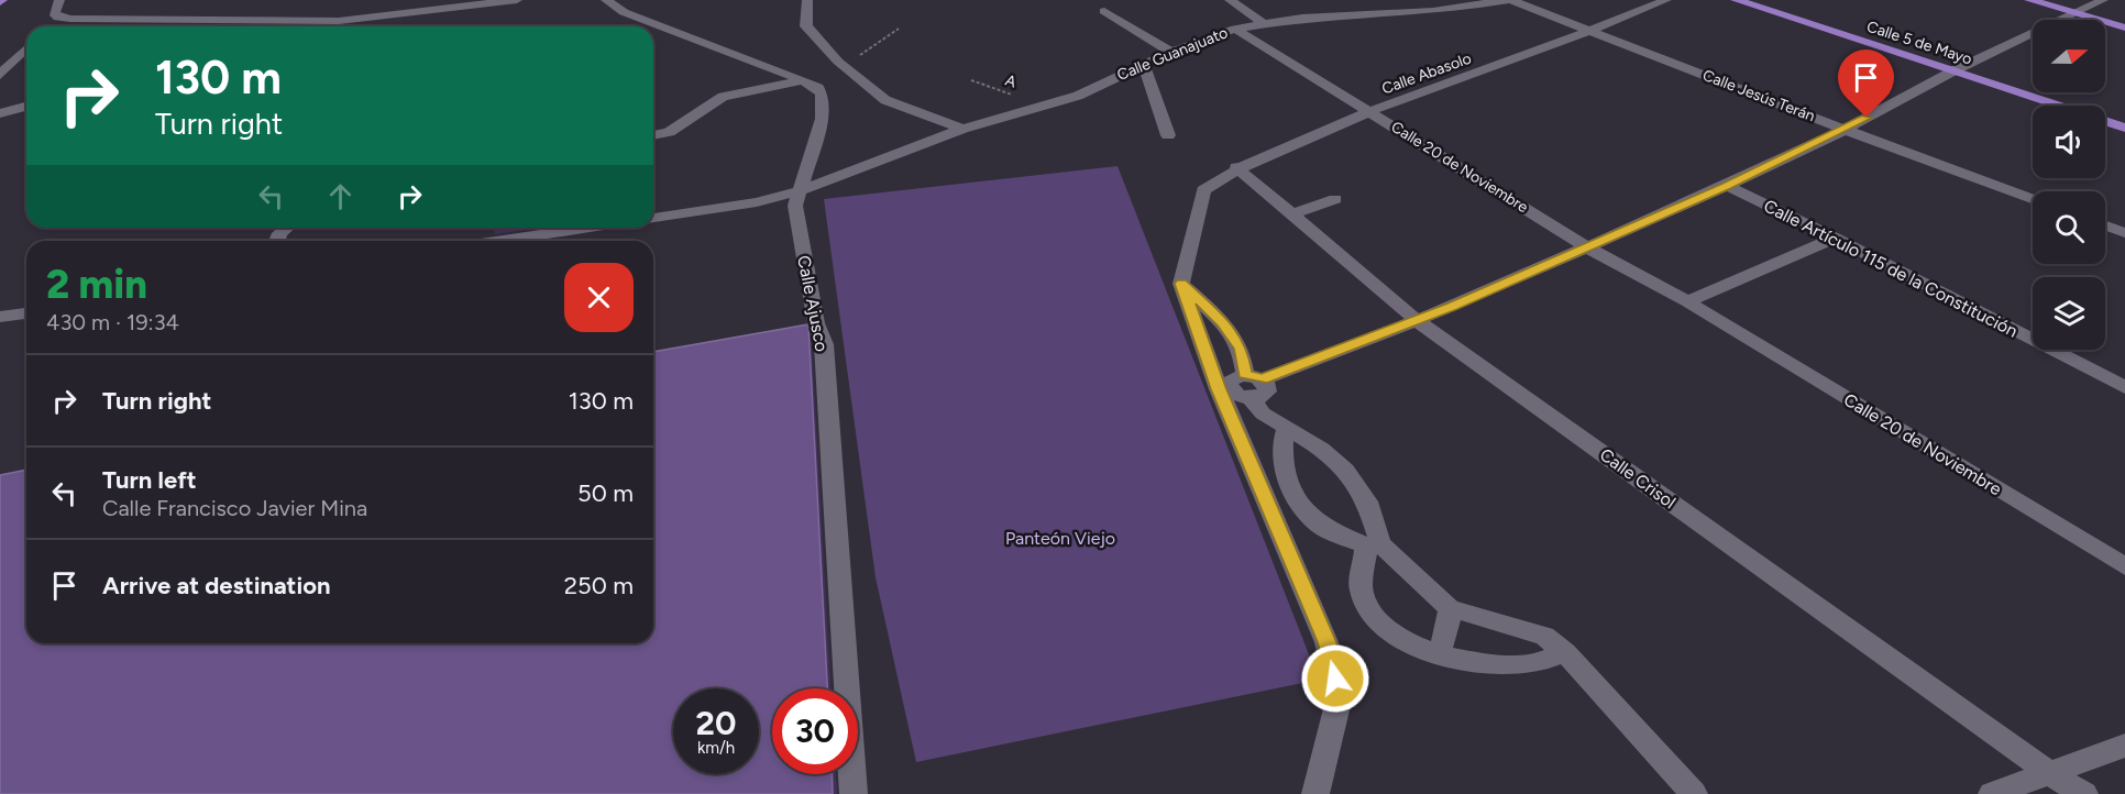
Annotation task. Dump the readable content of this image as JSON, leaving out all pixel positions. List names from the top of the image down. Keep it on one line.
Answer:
{"streets":{"main road":["Calle 5 de Mayo"],"street":["Calle Guanajuato","Calle Abasolo","Calle Jesús Terán","Calle 20 de Noviembre","Calle Artículo 115 de la Constitución","Calle Ajusco","Calle Crisol"],"path":["A"]},"crossings":[["Calle Guanajuato","A"],["Calle Guanajuato","Calle Jesús Terán"],["Calle Guanajuato","Calle 20 de Noviembre"],["Calle Guanajuato","Calle Ajusco"],["Calle Abasolo","Calle Jesús Terán"],["Calle Abasolo","Calle 20 de Noviembre"],["Calle Abasolo","Calle Crisol"]],"parks":["Panteón Viejo"],"north":"right","page":{"turn":["130 m","Turn right"],"heading":["2 min","430 m · 19:34"],"list":[{"name":"Turn right","value":"130 m"},{"name":"Turn left","note":"Calle Francisco Javier Mina","value":"50 m"},{"name":"Arrive at destination","value":"250 m"}],"speed":"20 km/h","limit":"30"}}
